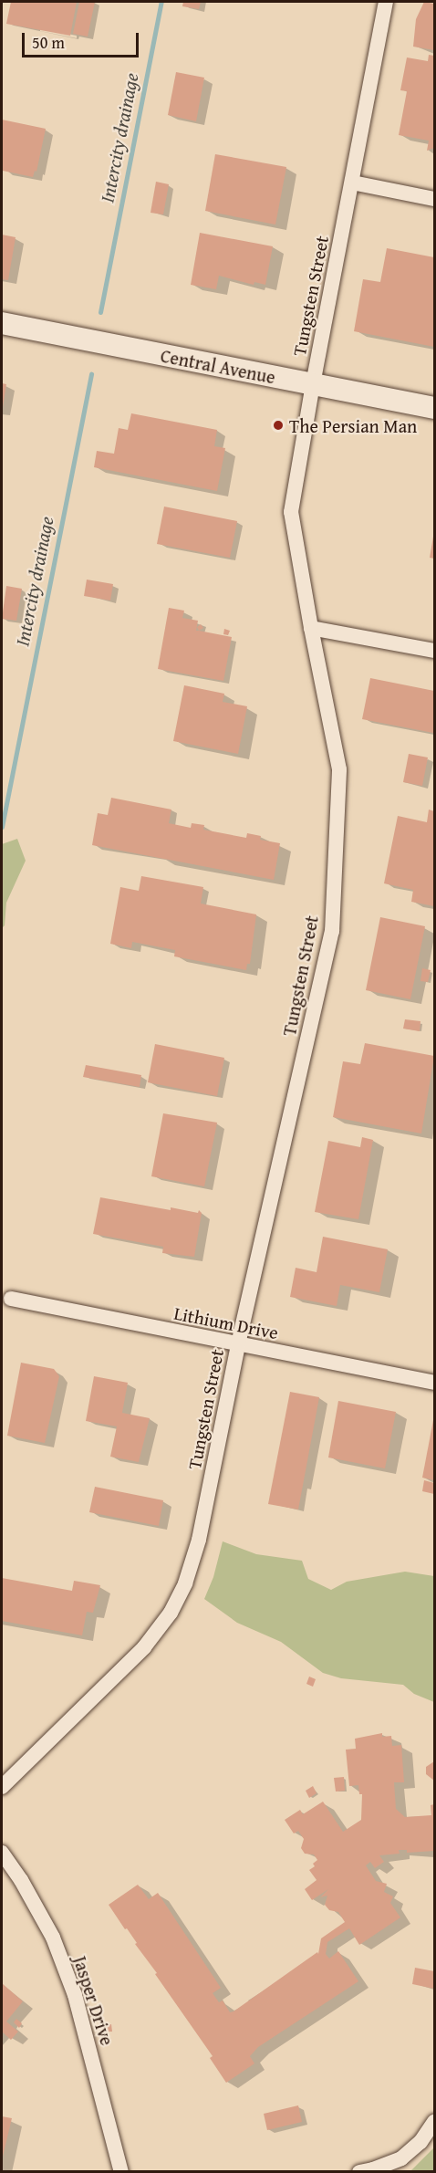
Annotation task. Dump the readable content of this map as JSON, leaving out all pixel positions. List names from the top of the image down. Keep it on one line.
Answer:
{"streets":{"main road":["Central Avenue"],"street":["Tungsten Street","Lithium Drive","Jasper Drive"]},"crossings":[["Tungsten Street","Central Avenue"],["Tungsten Street","Lithium Drive"]],"water":["Intercity drainage"],"places":["The Persian Man"],"scale_bar":"50 m"}
